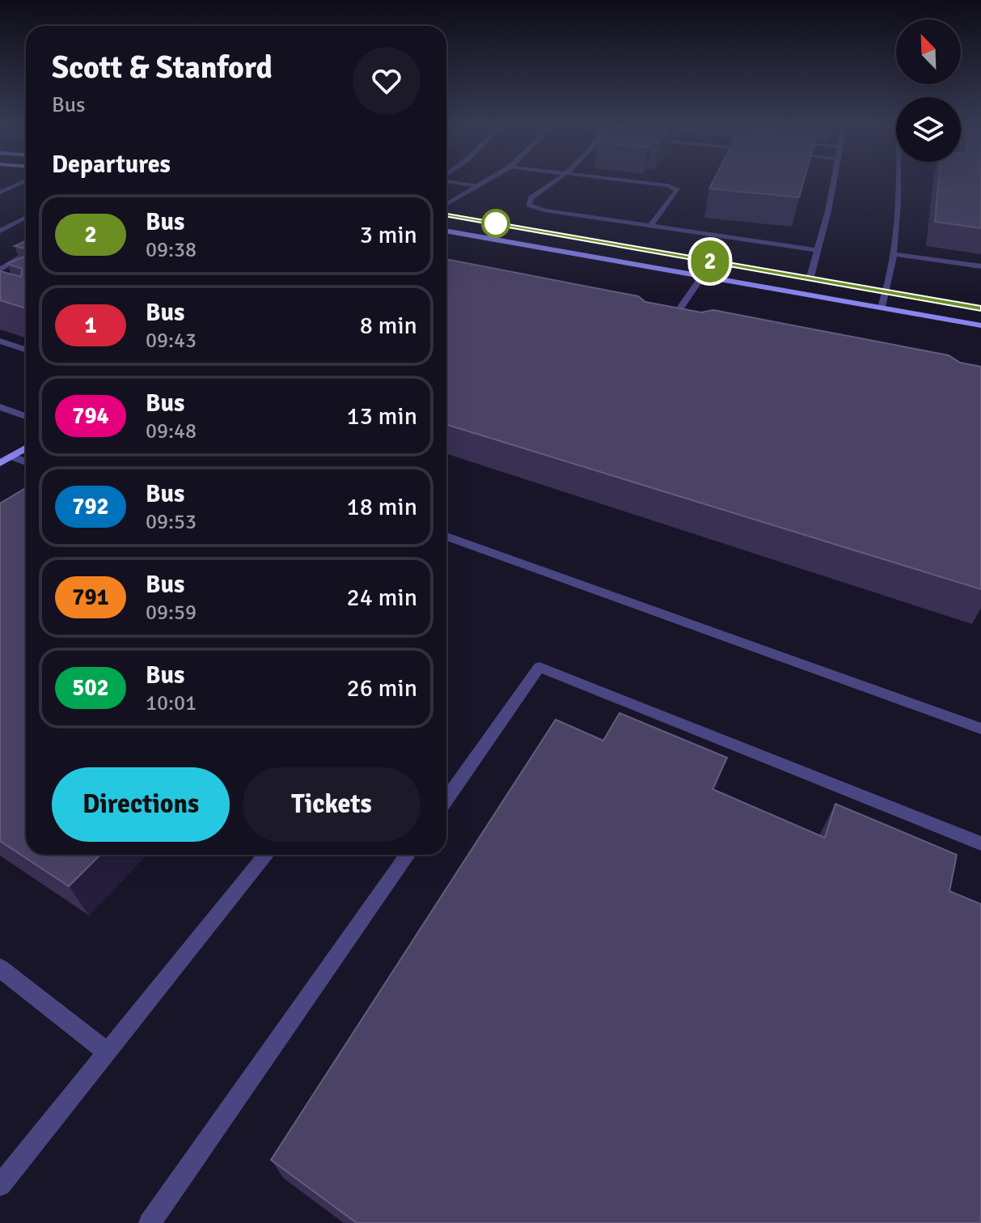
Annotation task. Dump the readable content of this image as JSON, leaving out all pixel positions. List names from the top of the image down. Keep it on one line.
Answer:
{"lines":["bus line 2"],"north":"top left","page":{"on_map":"2","heading":[["Scott & Stanford","Bus"],"Departures"],"list":[{"mark":"2","name":"Bus","note":"09:38","value":"3 min"},{"mark":"1","name":"Bus","note":"09:43","value":"8 min"},{"mark":"794","name":"Bus","note":"09:48","value":"13 min"},{"mark":"792","name":"Bus","note":"09:53","value":"18 min"},{"mark":"791","name":"Bus","note":"09:59","value":"24 min"},{"mark":"502","name":"Bus","note":"10:01","value":"26 min"}],"buttons":["Directions","Tickets"]}}
